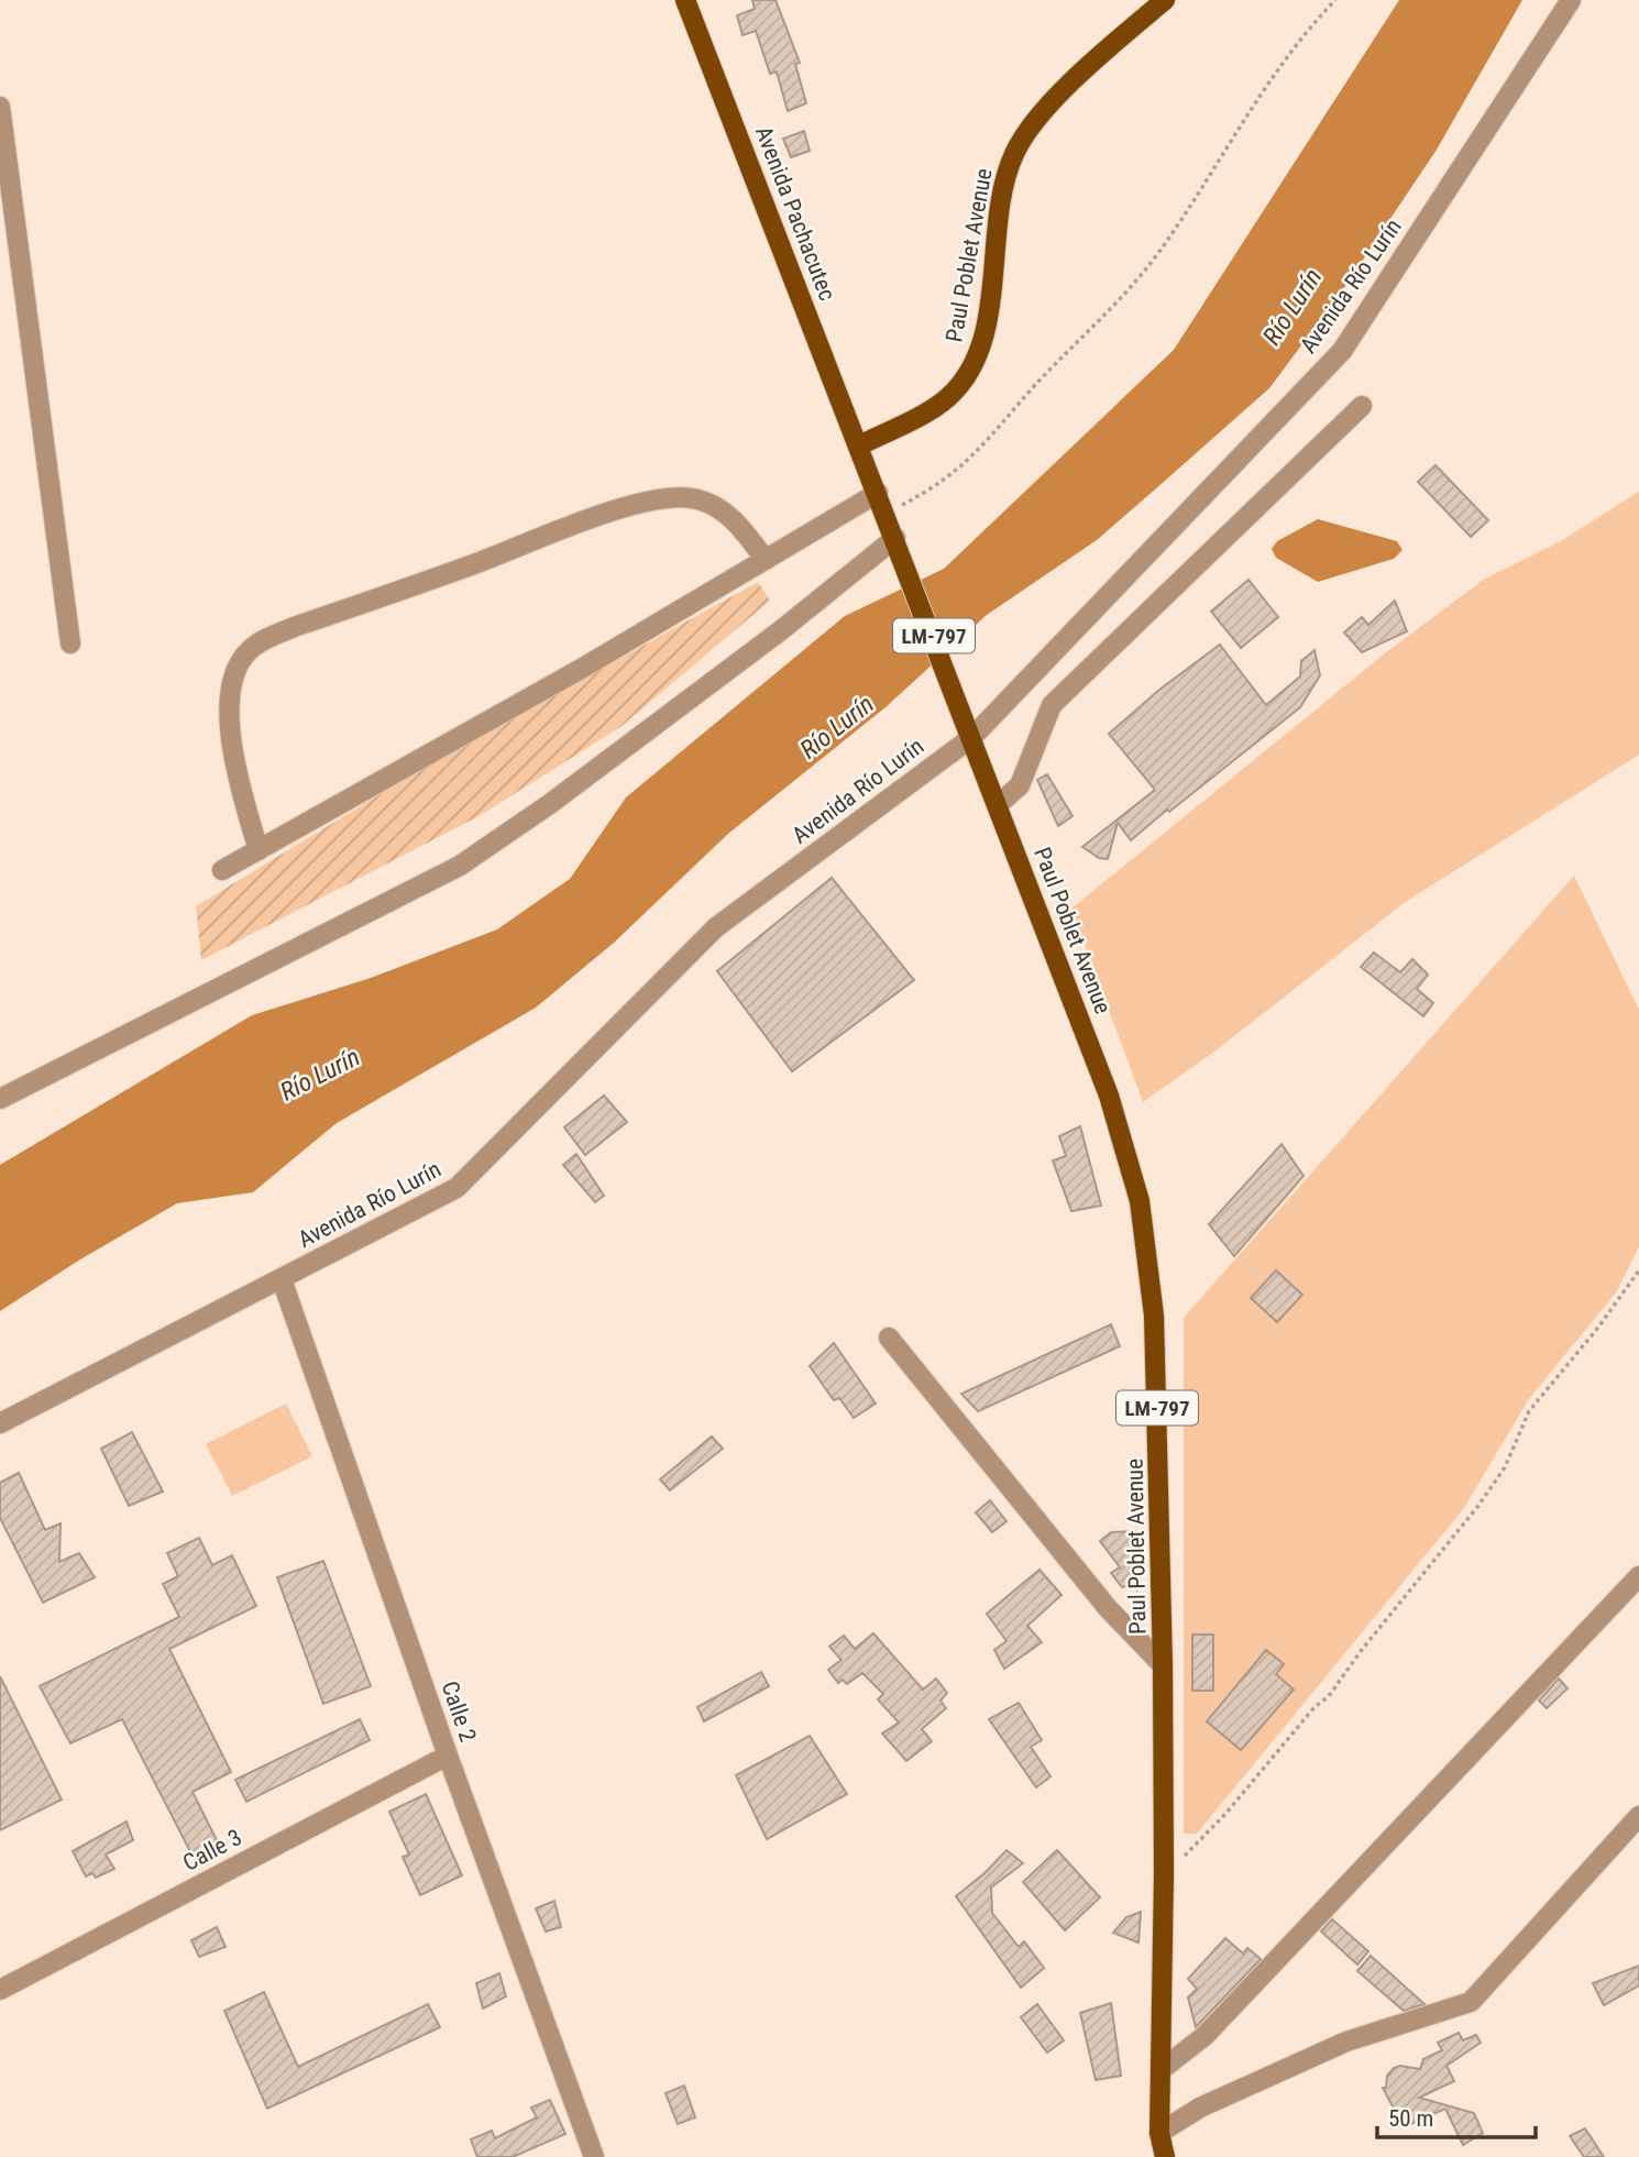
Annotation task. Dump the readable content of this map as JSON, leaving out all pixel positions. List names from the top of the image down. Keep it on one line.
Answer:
{"streets":{"main road":["Avenida Pachacutec","Paul Poblet Avenue","LM-797"],"street":["Avenida Río Lurín","Calle 2","Calle 3"]},"crossings":[["Avenida Pachacutec","Paul Poblet Avenue"],["Avenida Pachacutec","LM-797"],["Paul Poblet Avenue","Avenida Río Lurín"],["Paul Poblet Avenue","LM-797"],["Avenida Río Lurín","Calle 2"],["Calle 2","Calle 3"]],"water":["Río Lurín"],"scale_bar":"50 m"}
